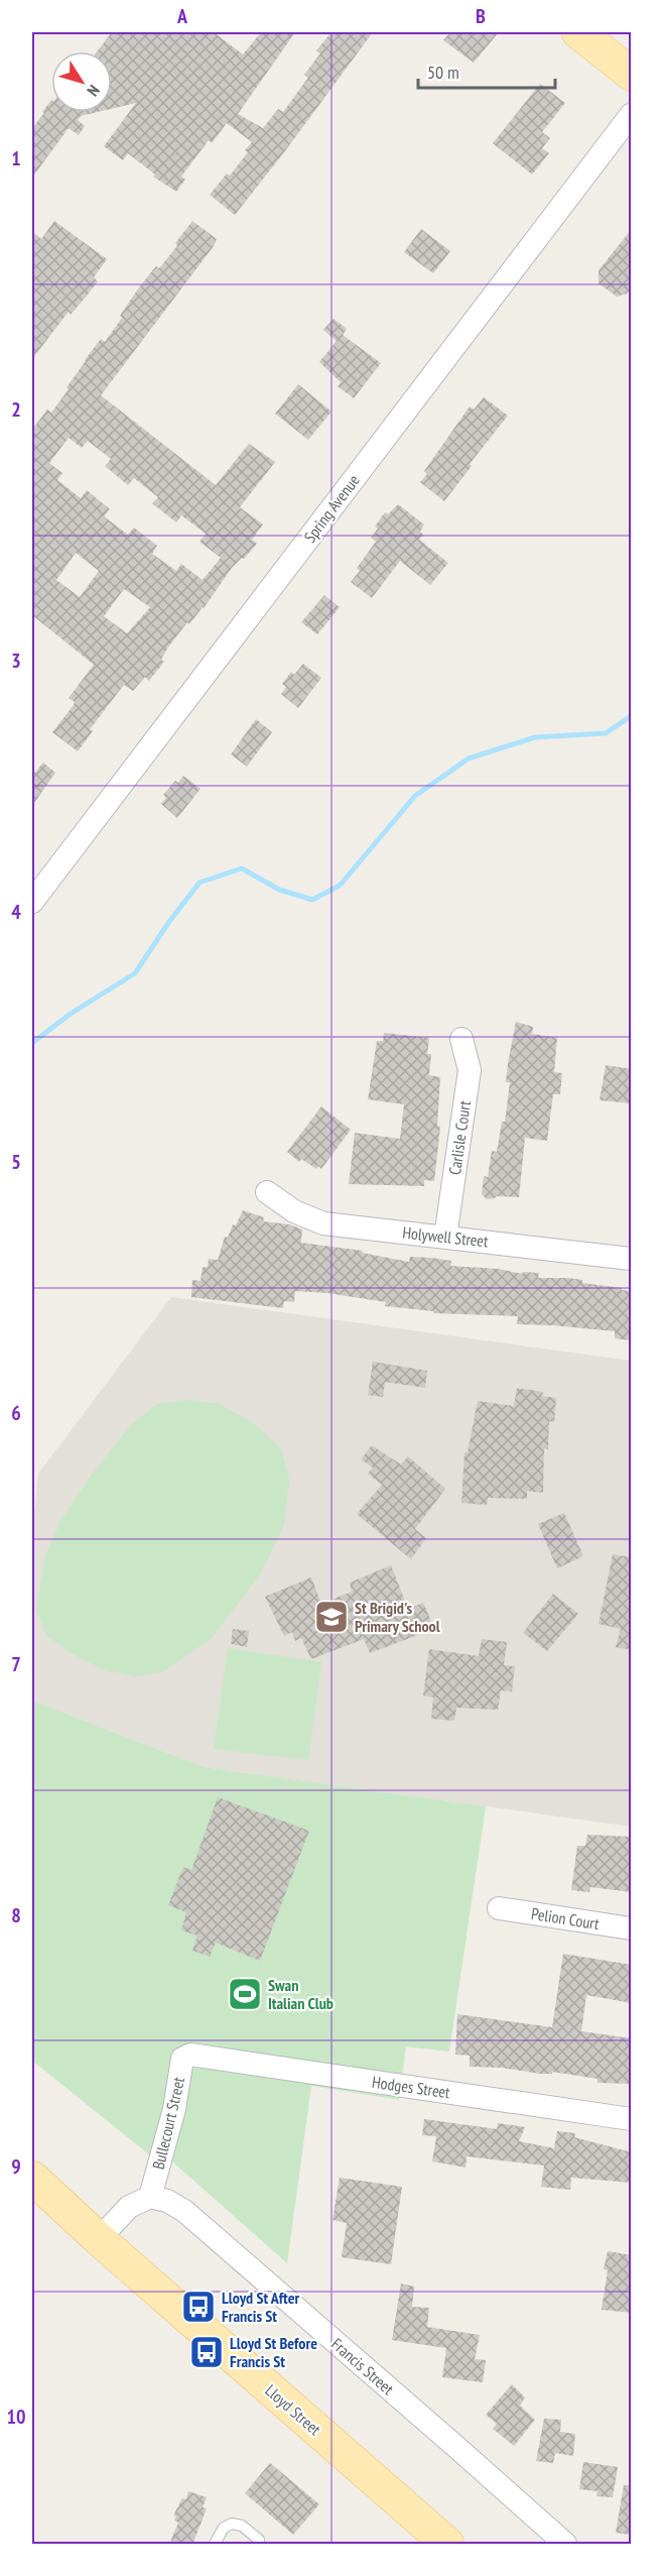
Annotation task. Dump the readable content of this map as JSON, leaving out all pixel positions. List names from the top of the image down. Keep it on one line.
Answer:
{"streets":{"main road":["Lloyd Street"],"street":["Spring Avenue","Carlisle Court","Holywell Street","Pelion Court","Hodges Street","Bullecourt Street","Francis Street"]},"crossings":[["Carlisle Court","Holywell Street"],["Hodges Street","Bullecourt Street"],["Bullecourt Street","Francis Street"]],"places":{"school or university":["St Brigid's Primary School"],"sports":["Swan Italian Club"],"bus stop":["Lloyd St After Francis St","Lloyd St Before Francis St"]},"scale_bar":"50 m","north":"bottom right","grid":{"columns":["A","B"],"rows":["1","2","3","4","5","6","7","8","9","10"]}}
